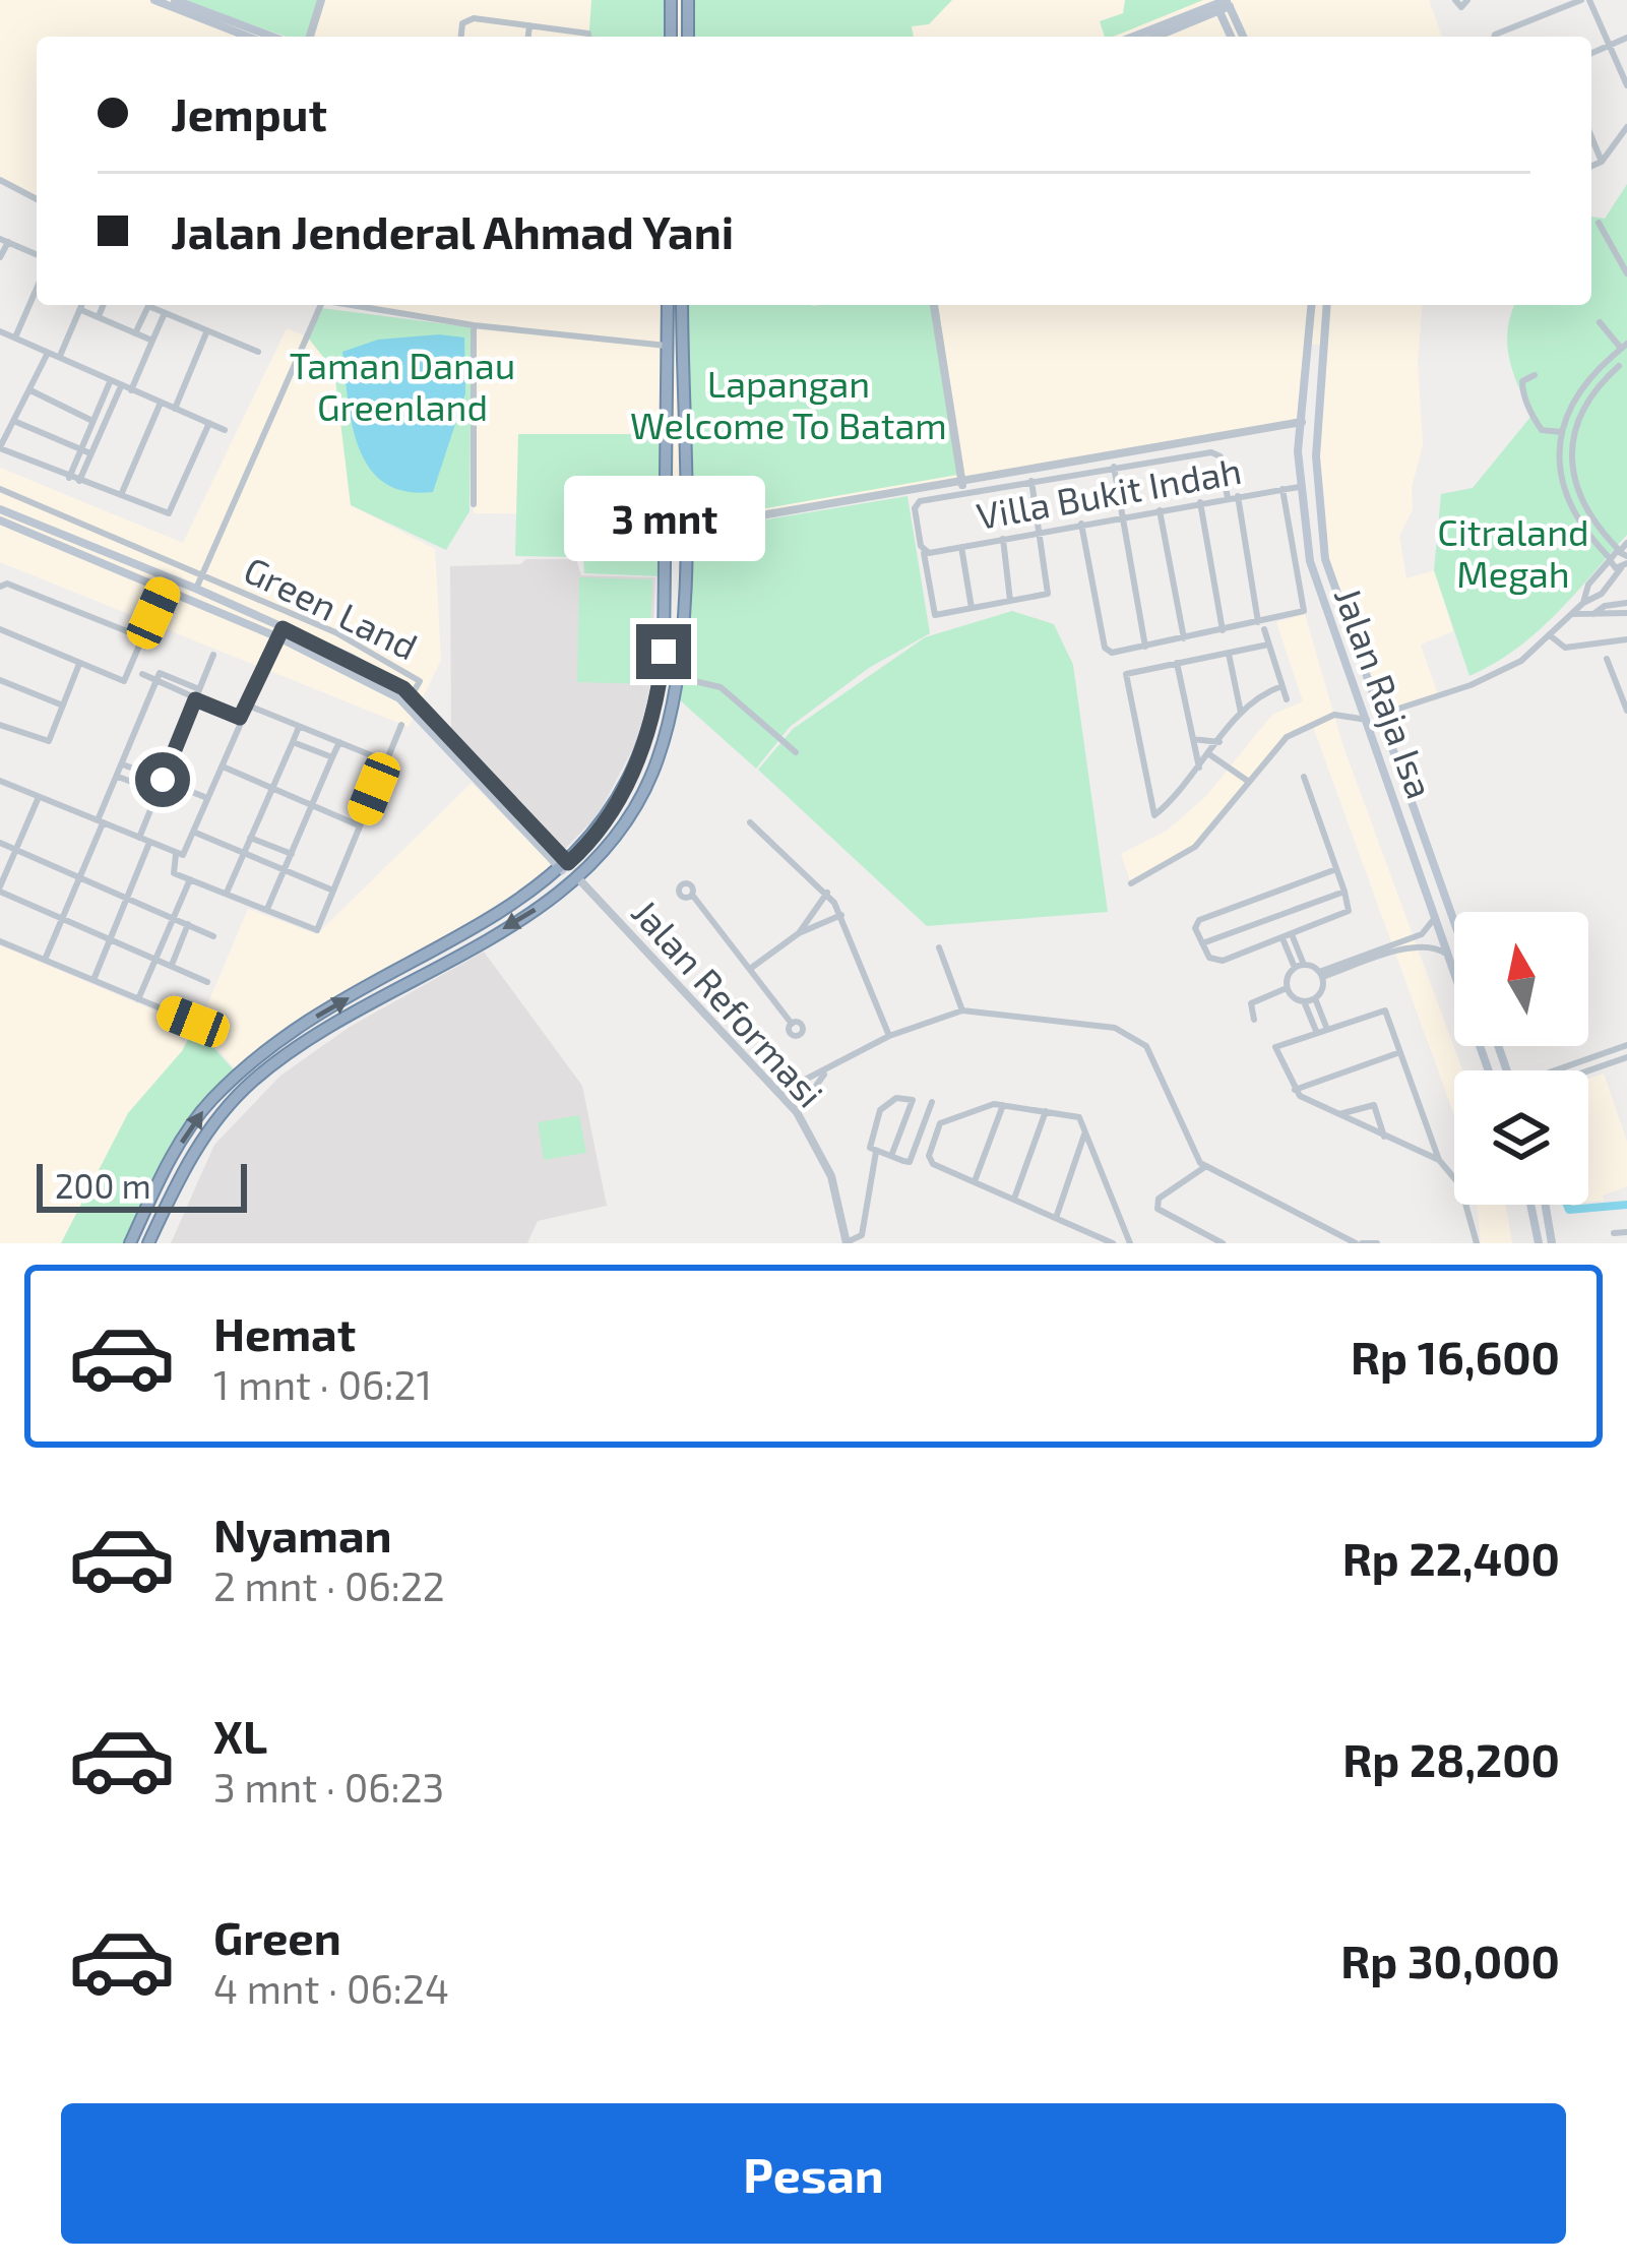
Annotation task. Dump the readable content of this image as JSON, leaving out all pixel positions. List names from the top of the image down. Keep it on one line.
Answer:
{"streets":{"main road":["Jalan Raja Isa"],"street":["Villa Bukit Indah","Green Land","Jalan Reformasi"]},"crossings":[["Villa Bukit Indah","Jalan Raja Isa"]],"parks":["Taman Danau Greenland","Lapangan Welcome To Batam","Citraland Megah"],"scale_bar":"200 m","north":"top","page":{"banner":["Jemput","Jalan Jenderal Ahmad Yani"],"bubble":"3 mnt","scale":"200 m","list":[{"name":"Hemat","note":"1 mnt · 06:21","value":"Rp 16,600"},{"name":"Nyaman","note":"2 mnt · 06:22","value":"Rp 22,400"},{"name":"XL","note":"3 mnt · 06:23","value":"Rp 28,200"},{"name":"Green","note":"4 mnt · 06:24","value":"Rp 30,000"}],"buttons":"Pesan"}}
